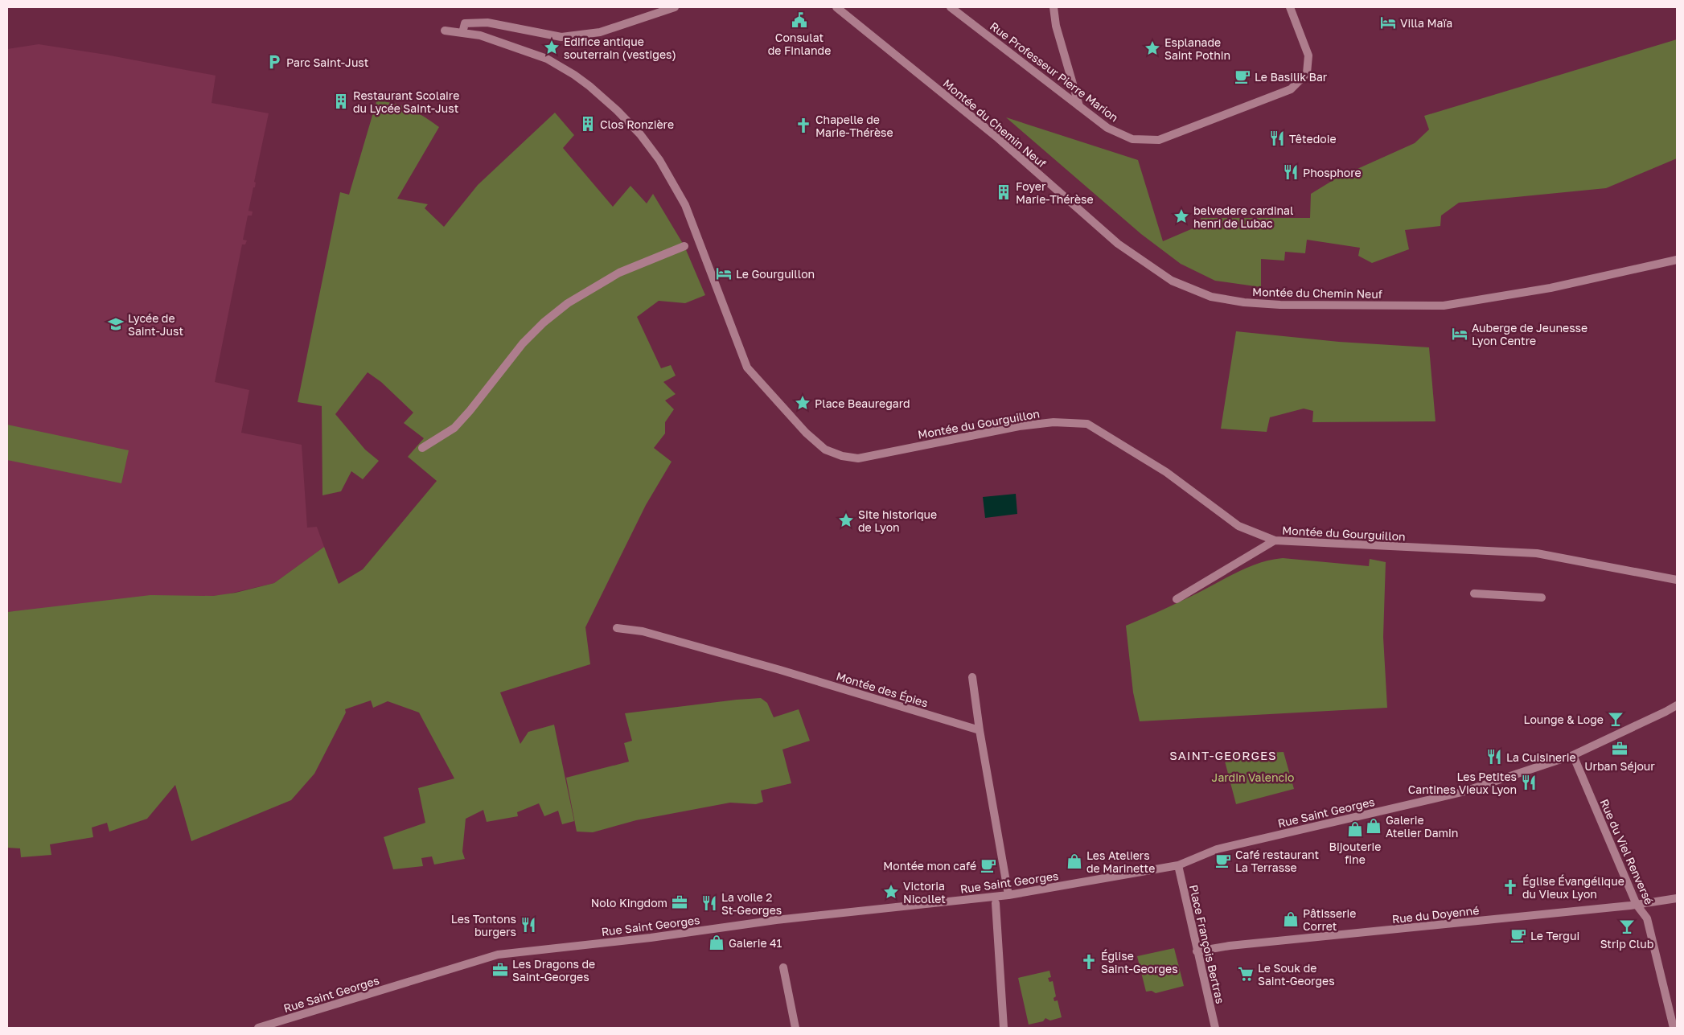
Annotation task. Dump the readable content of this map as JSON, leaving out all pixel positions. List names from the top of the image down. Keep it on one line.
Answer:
{"streets":{"street":["Rue Professeur Pierre Marion","Montée du Chemin Neuf","Montée du Gourguillon","Montée des Épies","Rue Saint Georges","Rue du Viel Renversé","Rue du Doyenné","Place François Bertras"]},"crossings":[["Rue Saint Georges","Rue du Viel Renversé"],["Rue Saint Georges","Place François Bertras"],["Rue du Viel Renversé","Rue du Doyenné"],["Rue du Doyenné","Place François Bertras"]],"districts":["SAINT-GEORGES"],"parks":["Jardin Valencio"],"places":{"public building":["Consulat de Finlande"],"hotel":["Villa Maïa","Le Gourguillon","Auberge de Jeunesse Lyon Centre"],"place":["Edifice antique souterrain (vestiges)","Esplanade Saint Pothin","belvedere cardinal henri de Lubac","Place Beauregard","Site historique de Lyon","Victoria Nicollet"],"parking":["Parc Saint-Just"],"cafe":["Le Basilik Bar","Café restaurant La Terrasse","Montée mon café","Le Tergui"],"building":["Restaurant Scolaire du Lycée Saint-Just","Clos Ronzière","Foyer Marie-Thérèse"],"church":["Chapelle de Marie-Thérèse","Église Évangélique du Vieux Lyon","Église Saint-Georges"],"restaurant":["Têtedoie","Phosphore","La Cuisinerie","Les Petites Cantines Vieux Lyon","La voile 2 St-Georges","Les Tontons burgers"],"school or university":["Lycée de Saint-Just"],"bar":["Lounge & Loge","Strip Club"],"office":["Urban Séjour","Nolo Kingdom","Les Dragons de Saint-Georges"],"shop":["Galerie Atelier Damin","Bijouterie fine","Les Ateliers de Marinette","Pâtisserie Corret","Galerie 41"],"supermarket":["Le Souk de Saint-Georges"]}}
